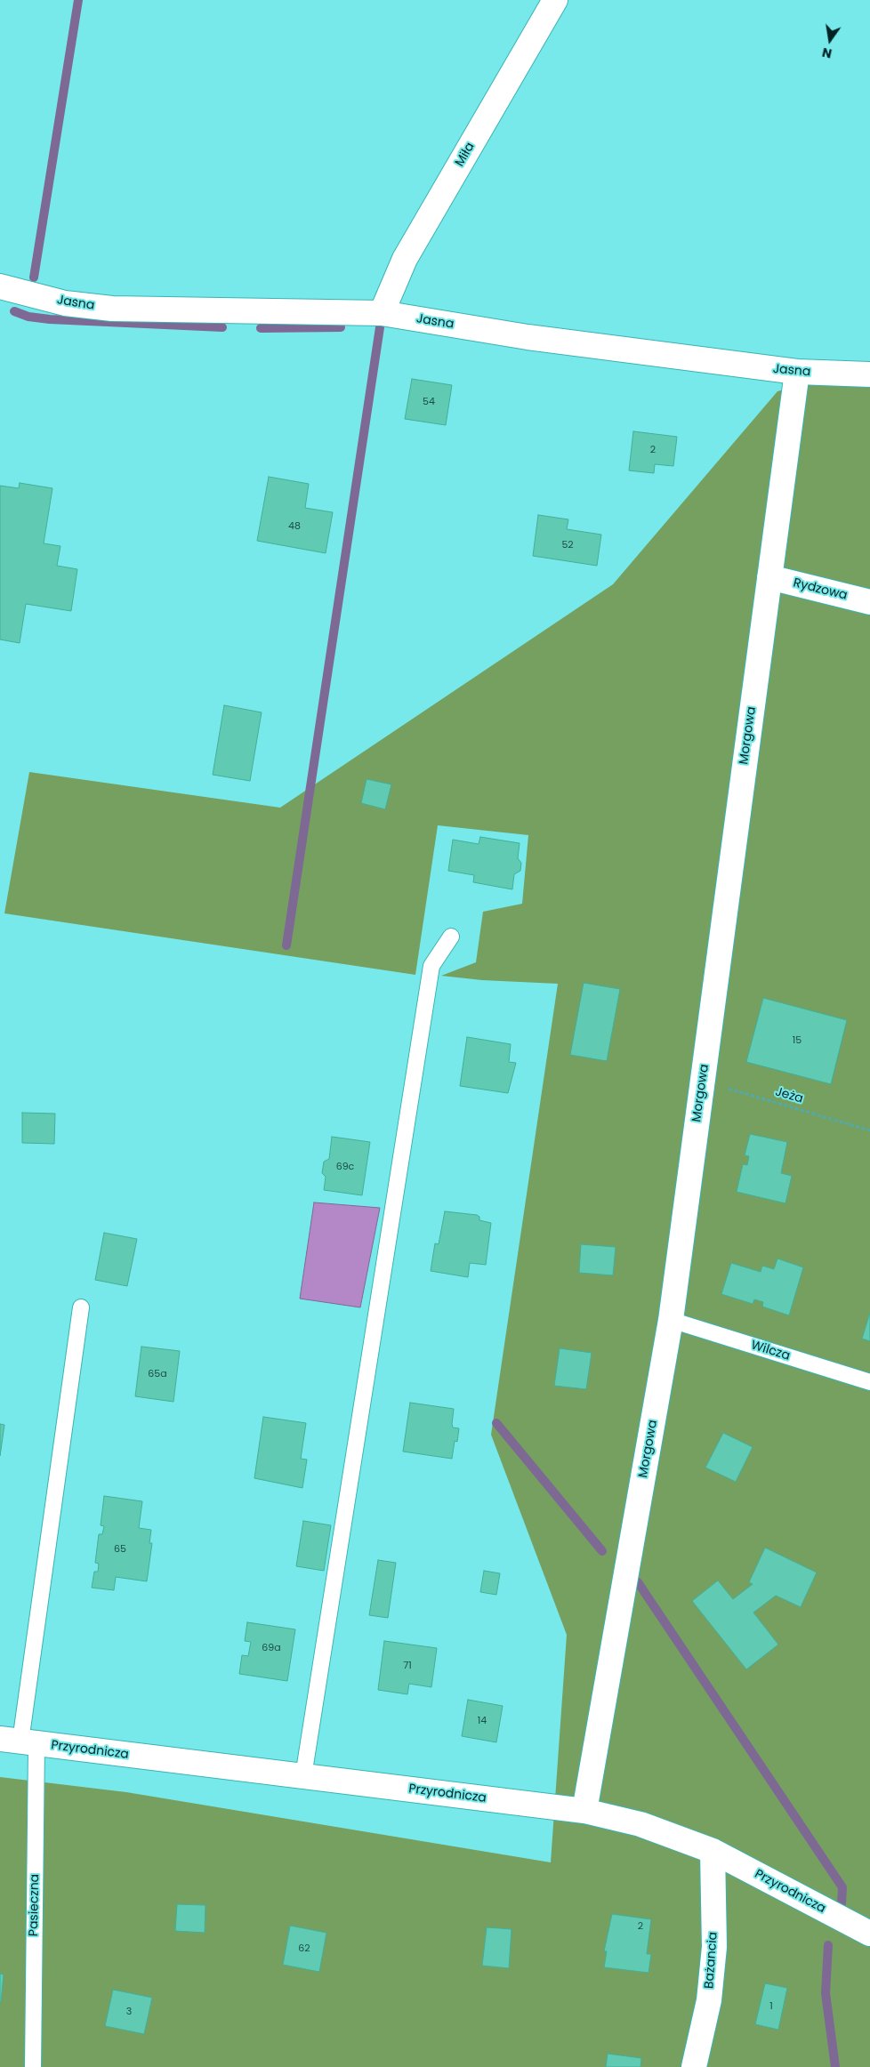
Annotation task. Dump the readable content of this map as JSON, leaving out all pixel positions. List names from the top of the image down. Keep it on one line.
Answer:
{"streets":{"street":["Miła","Jasna","Rydzowa","Morgowa","Przyrodnicza","Bażancia"],"lane":["Wilcza","Pasieczna"],"path":["Jeża"]},"crossings":[["Miła","Jasna"],["Jasna","Morgowa"],["Rydzowa","Morgowa"],["Morgowa","Jeża"],["Morgowa","Wilcza"],["Morgowa","Przyrodnicza"],["Przyrodnicza","Pasieczna"],["Przyrodnicza","Bażancia"]],"house_numbers":["54","2","48","52","15","69c","65a","65","69a","71","14","2","62","1","3"],"north":"bottom"}
